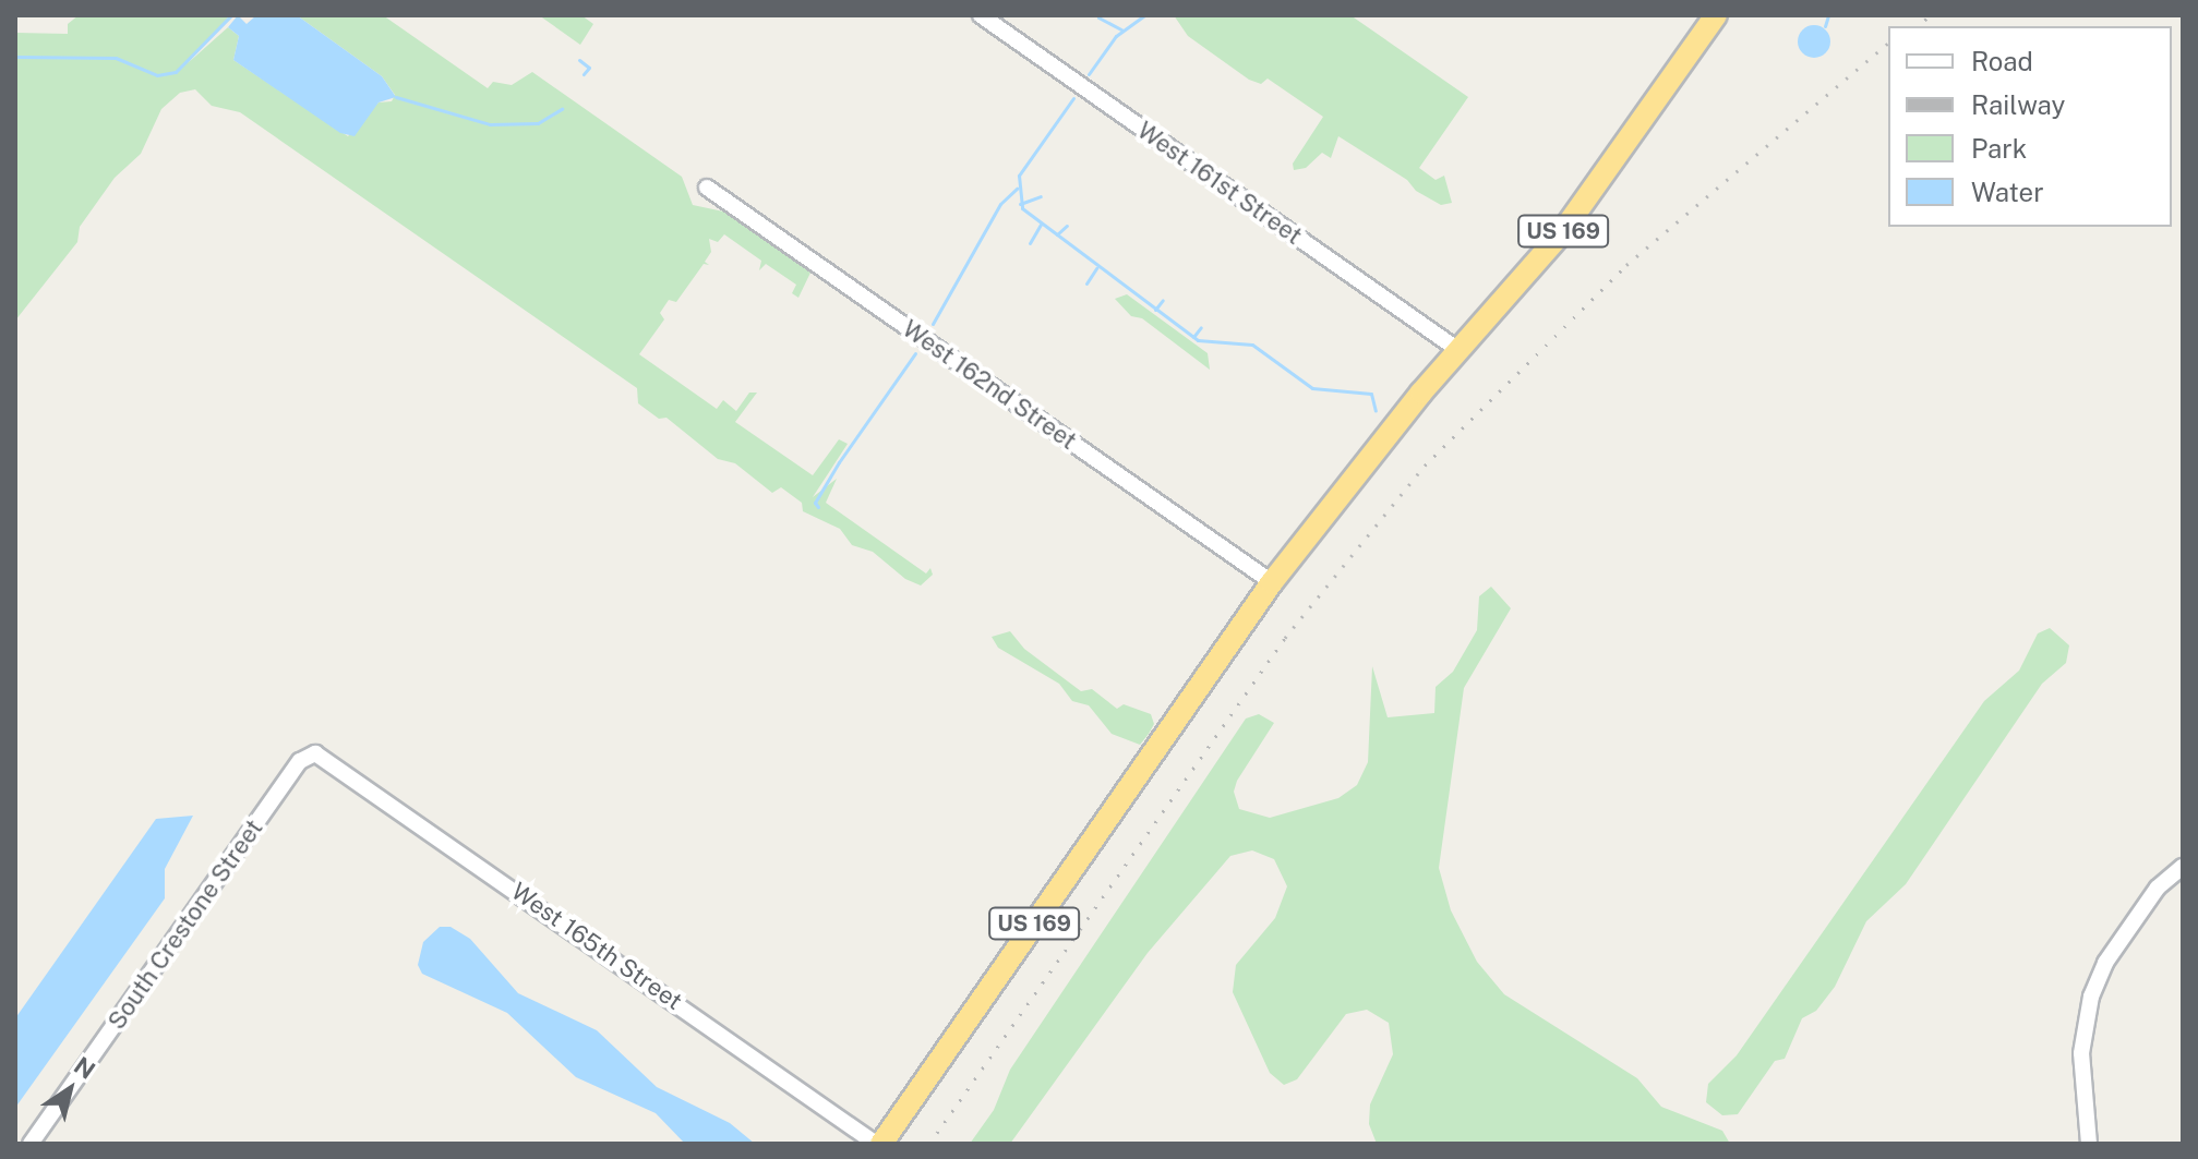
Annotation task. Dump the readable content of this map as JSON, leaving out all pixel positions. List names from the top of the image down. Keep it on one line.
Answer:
{"streets":{"highway":["US 169"],"street":["West 161st Street","West 162nd Street","South Crestone Street","West 165th Street"]},"crossings":[["West 161st Street","US 169"],["US 169","West 162nd Street"],["US 169","West 165th Street"],["South Crestone Street","West 165th Street"]],"legend":["Road","Railway","Park","Water"],"north":"top right"}
